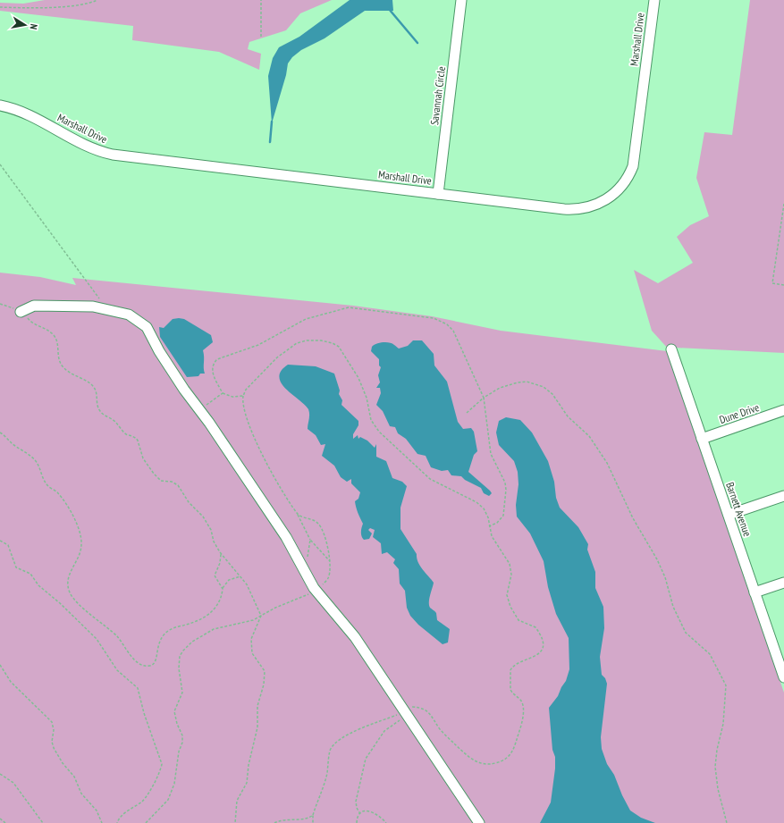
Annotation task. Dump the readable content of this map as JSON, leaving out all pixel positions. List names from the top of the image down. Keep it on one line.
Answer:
{"streets":{"street":["Marshall Drive","Savannah Circle","Dune Drive","Barnett Avenue"]},"crossings":[["Marshall Drive","Savannah Circle"],["Dune Drive","Barnett Avenue"]],"north":"right"}
